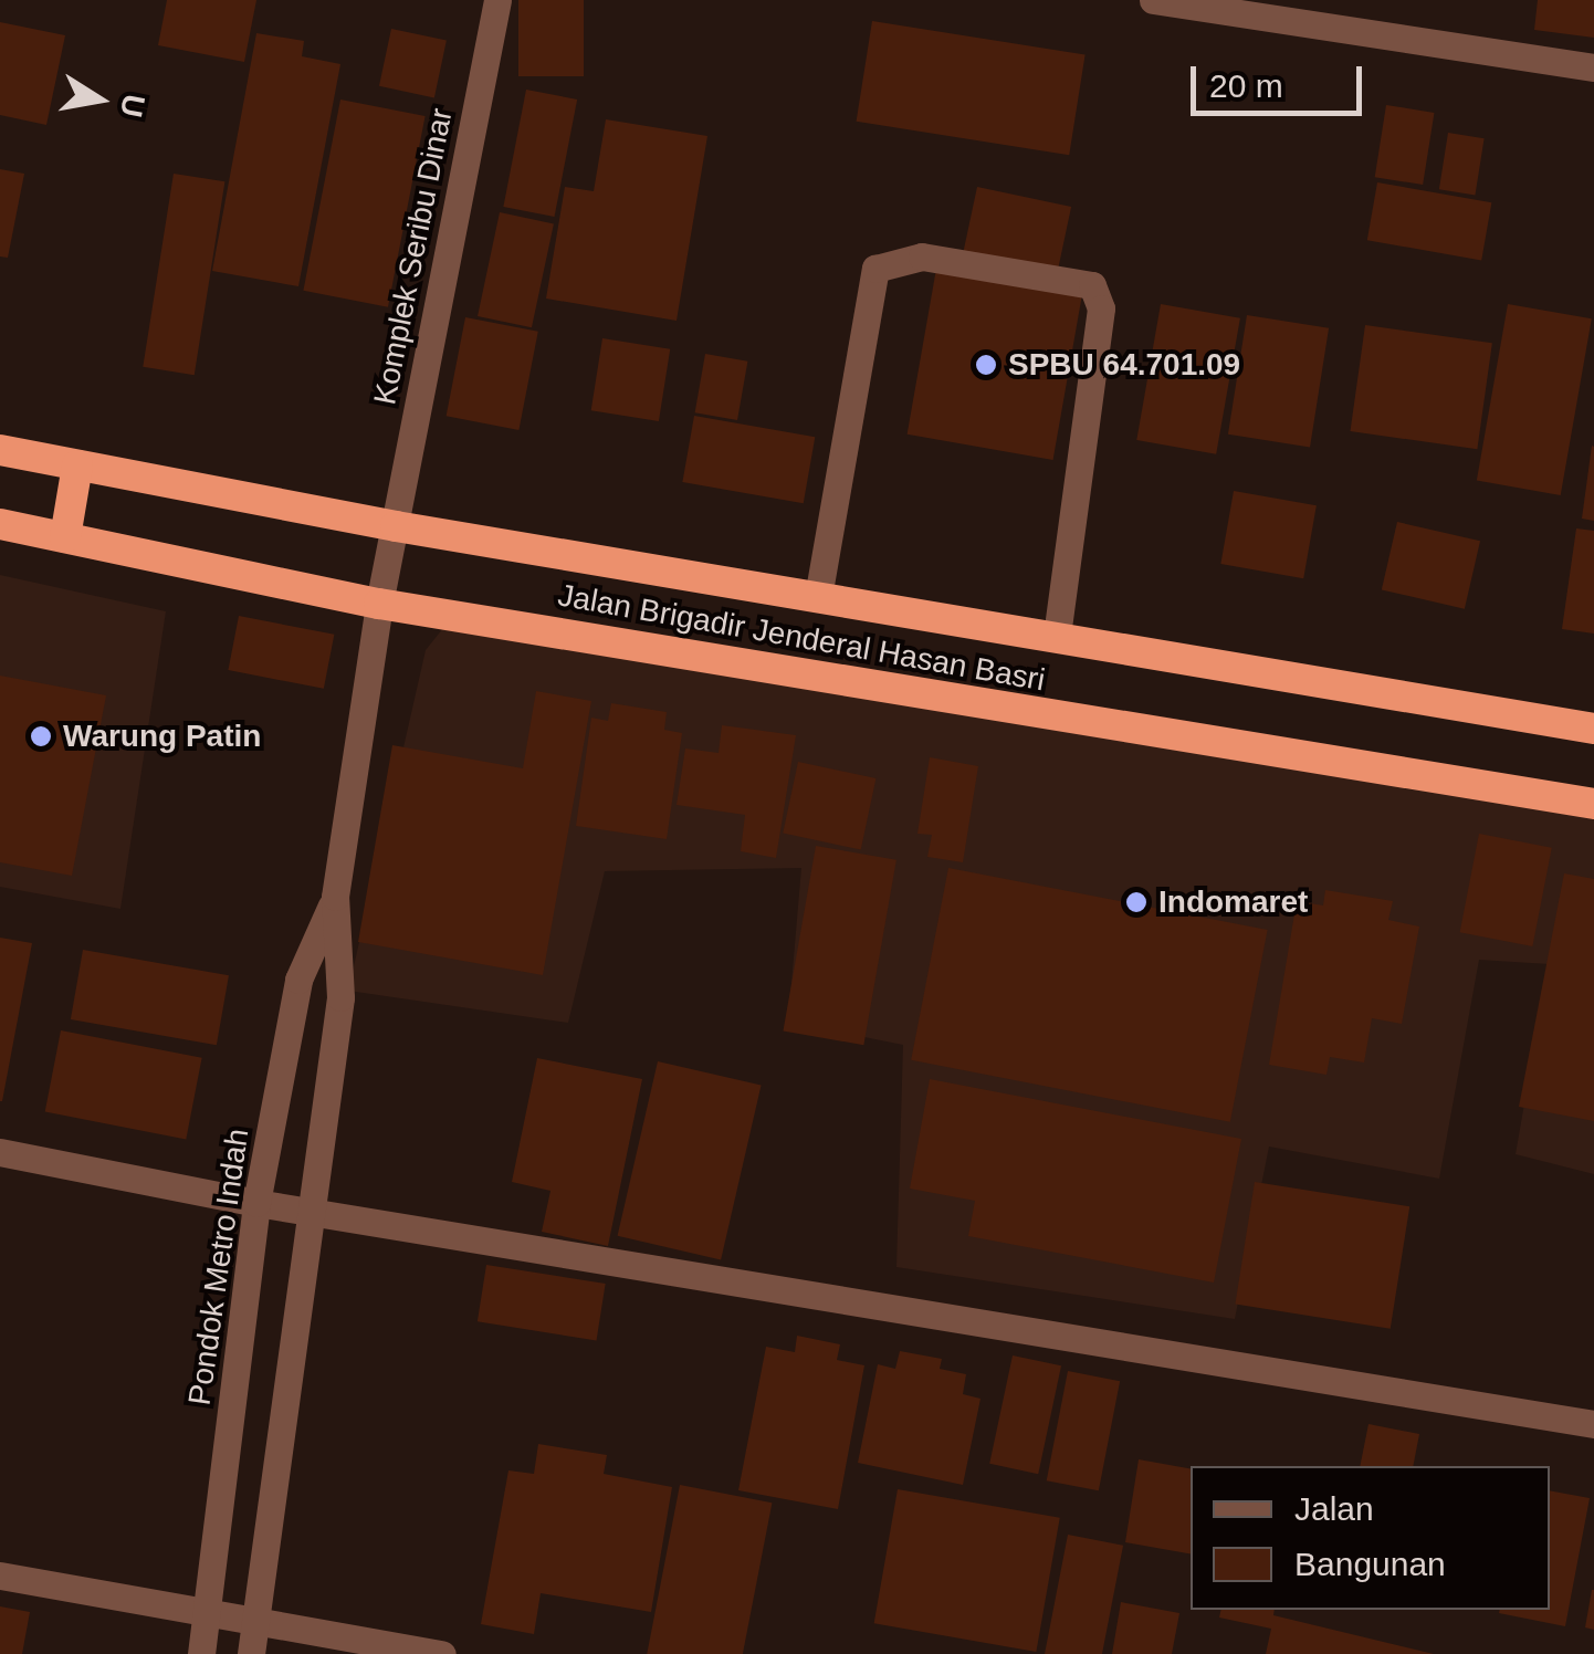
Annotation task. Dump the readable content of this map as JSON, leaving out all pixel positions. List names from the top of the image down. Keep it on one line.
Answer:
{"streets":{"highway":["Jalan Brigadir Jenderal Hasan Basri"],"street":["Komplek Seribu Dinar","Pondok Metro Indah"]},"crossings":[["Komplek Seribu Dinar","Jalan Brigadir Jenderal Hasan Basri"],["Komplek Seribu Dinar","Pondok Metro Indah"],["Jalan Brigadir Jenderal Hasan Basri","Pondok Metro Indah"]],"places":["SPBU 64.701.09","Warung Patin","Indomaret"],"legend":["Jalan","Bangunan"],"scale_bar":"20 m","north":"right"}
